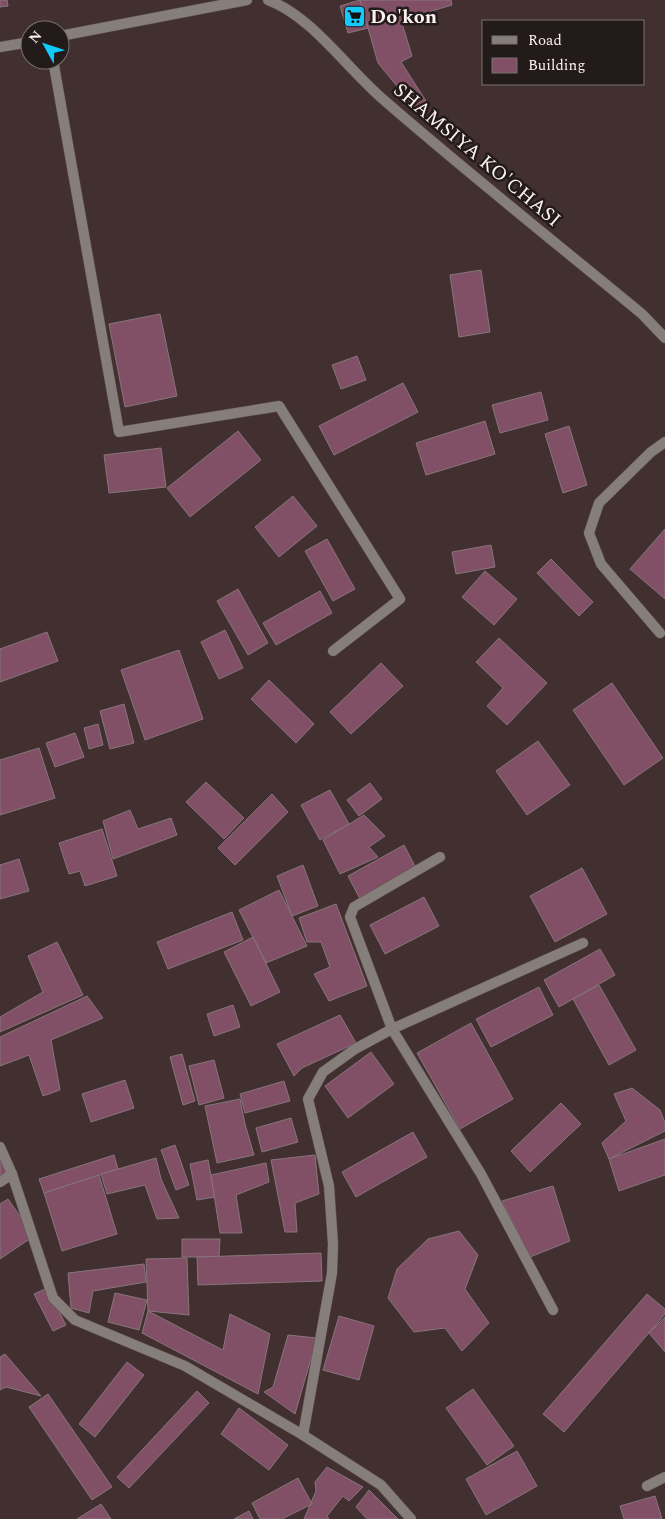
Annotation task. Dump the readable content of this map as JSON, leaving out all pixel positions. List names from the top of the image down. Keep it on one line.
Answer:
{"streets":{"street":["SHAMSIYA KO'CHASI"]},"places":{"supermarket":["Do'kon"]},"legend":["Road","Building"],"north":"top left"}
